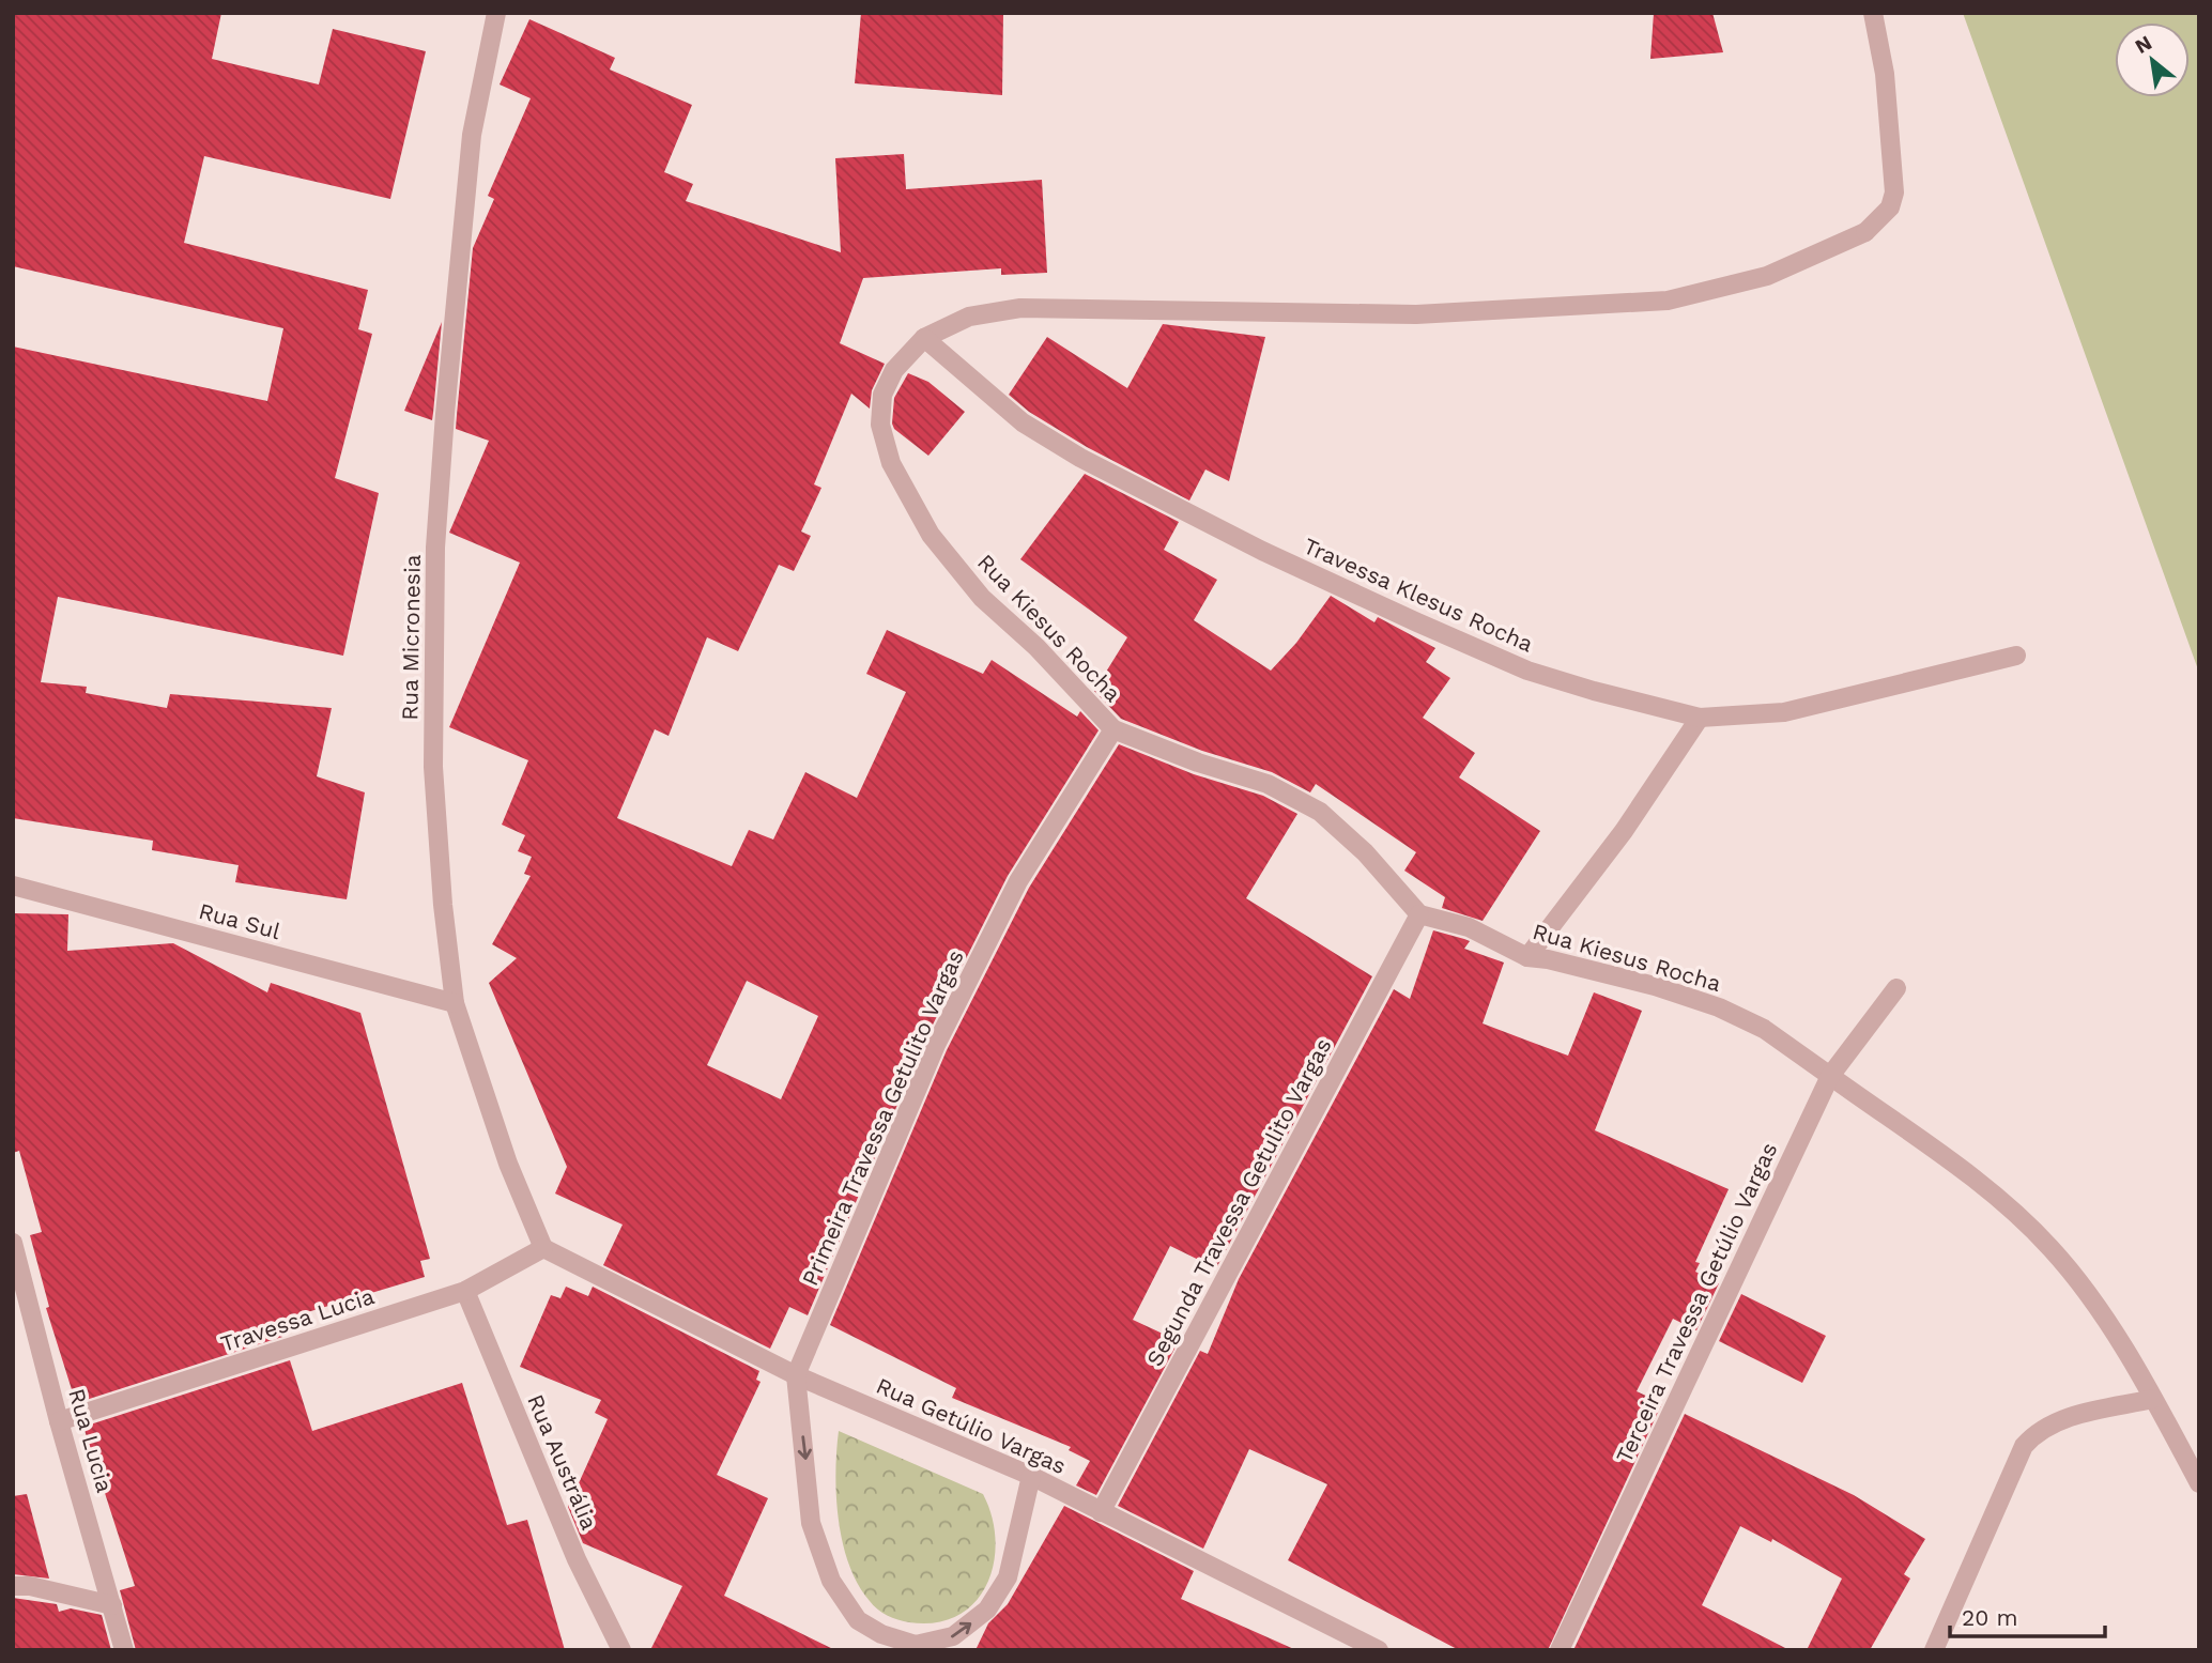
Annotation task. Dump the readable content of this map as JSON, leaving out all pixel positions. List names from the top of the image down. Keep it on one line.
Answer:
{"streets":{"street":["Travessa Klesus Rocha","Rua Kiesus Rocha","Rua Micronesia","Rua Sul","Primeira Travessa Getulito Vargas","Segunda Travessa Getulito Vargas","Terceira Travessa Getúlio Vargas","Travessa Lucia","Rua Getúlio Vargas","Rua Lucia","Rua Austrália"]},"crossings":[["Travessa Klesus Rocha","Rua Kiesus Rocha"],["Rua Kiesus Rocha","Primeira Travessa Getulito Vargas"],["Rua Kiesus Rocha","Segunda Travessa Getulito Vargas"],["Rua Kiesus Rocha","Terceira Travessa Getúlio Vargas"],["Rua Micronesia","Rua Sul"],["Rua Micronesia","Travessa Lucia"],["Rua Micronesia","Rua Getúlio Vargas"],["Primeira Travessa Getulito Vargas","Rua Getúlio Vargas"],["Segunda Travessa Getulito Vargas","Rua Getúlio Vargas"],["Travessa Lucia","Rua Getúlio Vargas"],["Travessa Lucia","Rua Lucia"],["Travessa Lucia","Rua Austrália"]],"scale_bar":"20 m","north":"top left"}
